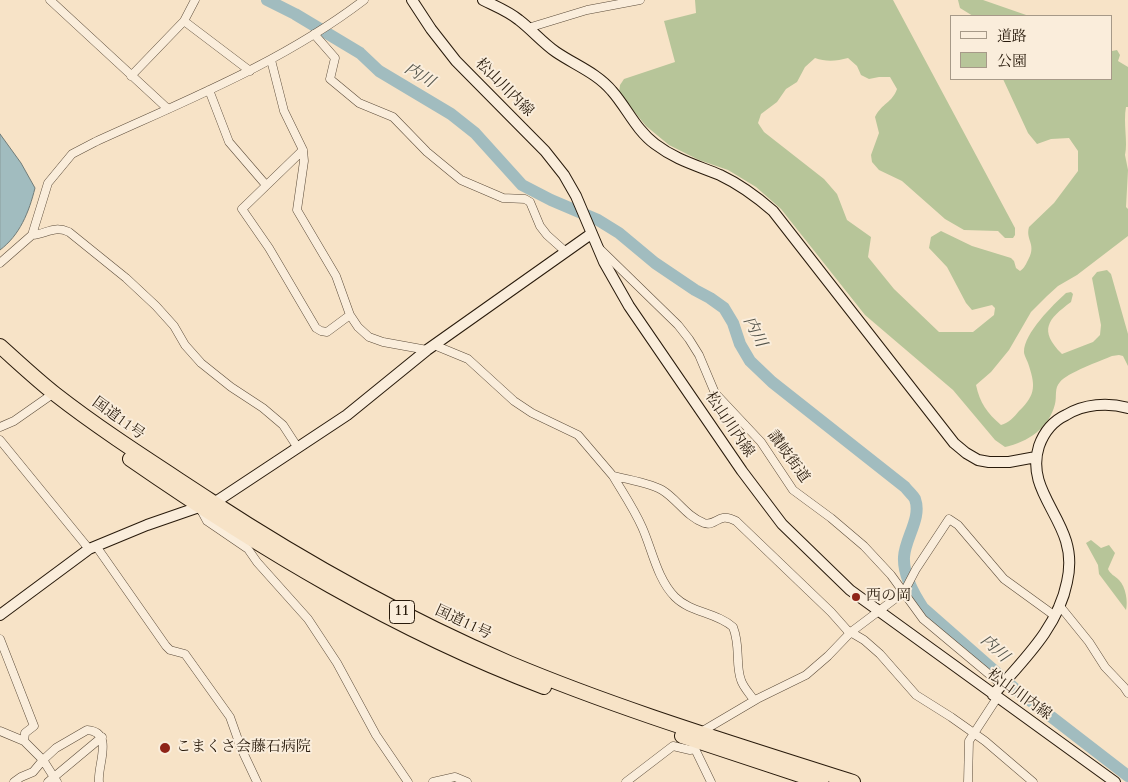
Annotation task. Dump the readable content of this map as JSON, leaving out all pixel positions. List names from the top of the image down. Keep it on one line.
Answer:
{"streets":{"highway":["国道11号","11"],"street":["松山川内線","讃岐街道"]},"crossings":[["松山川内線","讃岐街道"]],"water":["内川"],"places":["西の岡","こまくさ会藤石病院"],"legend":["道路","公園"]}
